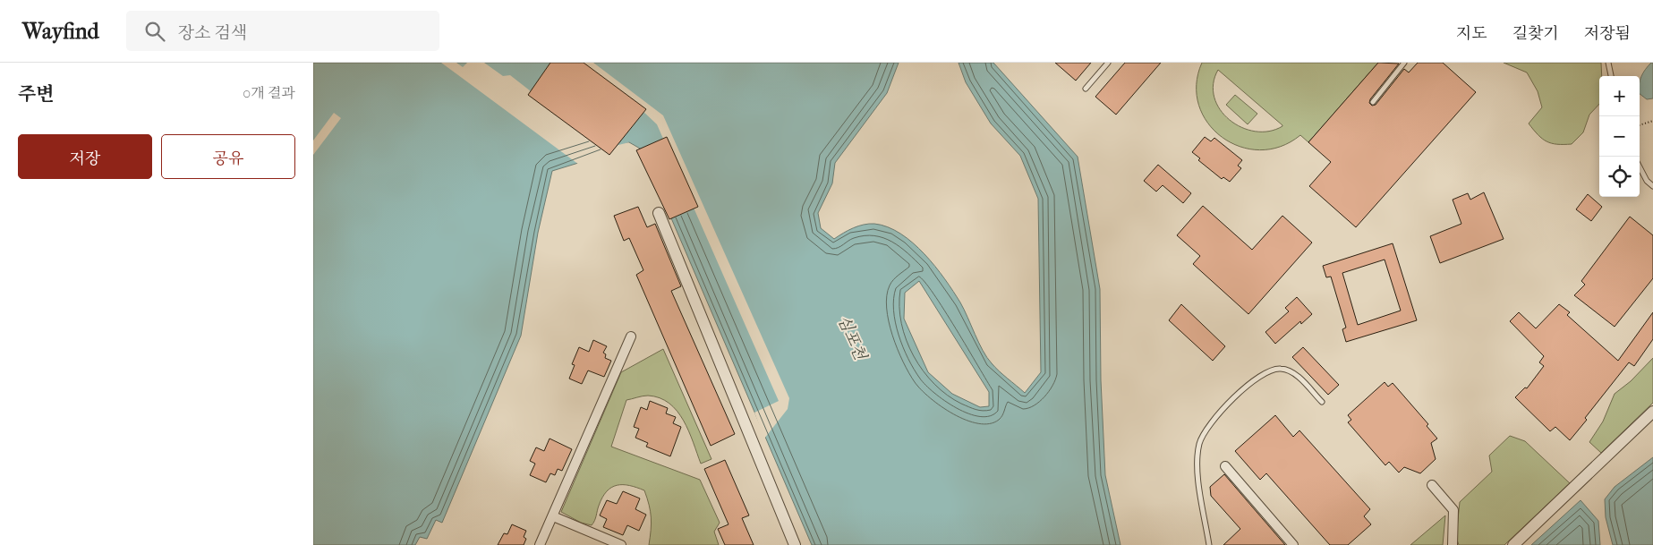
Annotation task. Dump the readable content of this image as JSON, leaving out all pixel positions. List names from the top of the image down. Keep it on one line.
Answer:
{"water":["심포천"],"page":{"header":"Wayfind","search":"장소 검색","nav":["지도","길찾기","저장됨"],"heading":["주변","0개 결과"],"map_buttons":["+","−"],"buttons":["저장","공유"]}}
